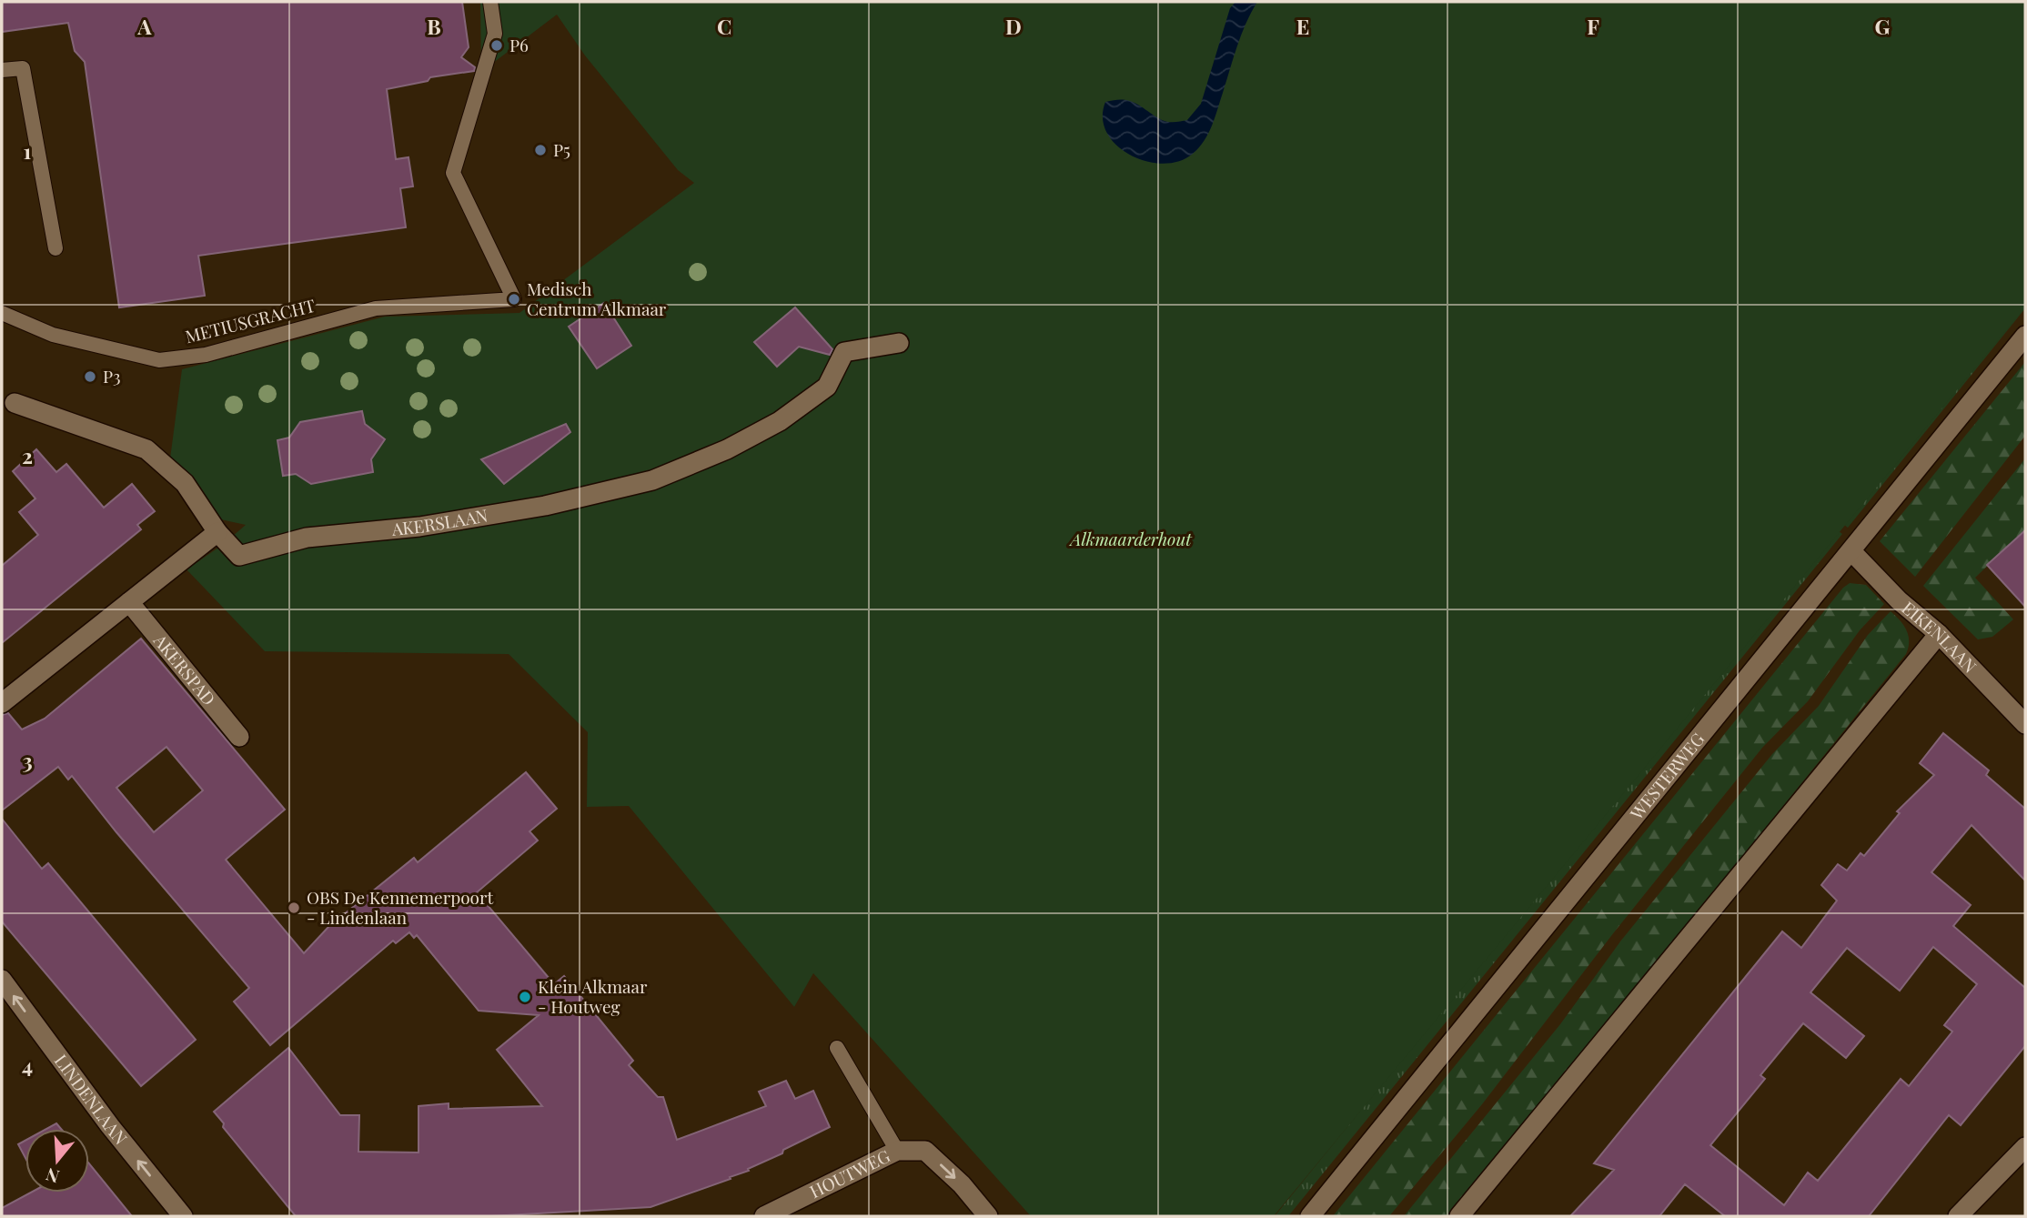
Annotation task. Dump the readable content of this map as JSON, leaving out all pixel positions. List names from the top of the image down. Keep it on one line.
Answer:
{"streets":{"street":["AKERSLAAN","EIKENLAAN","AKERSPAD","WESTERWEG","LINDENLAAN","HOUTWEG"],"lane":["METIUSGRACHT"]},"crossings":[["EIKENLAAN","WESTERWEG"]],"one_way":["LINDENLAAN","HOUTWEG"],"parks":["Alkmaarderhout"],"places":["P6","P5","Medisch Centrum Alkmaar","P3","OBS De Kennemerpoort - Lindenlaan","Klein Alkmaar - Houtweg"],"north":"bottom","grid":{"columns":["A","B","C","D","E","F","G"],"rows":["1","2","3","4"]}}
